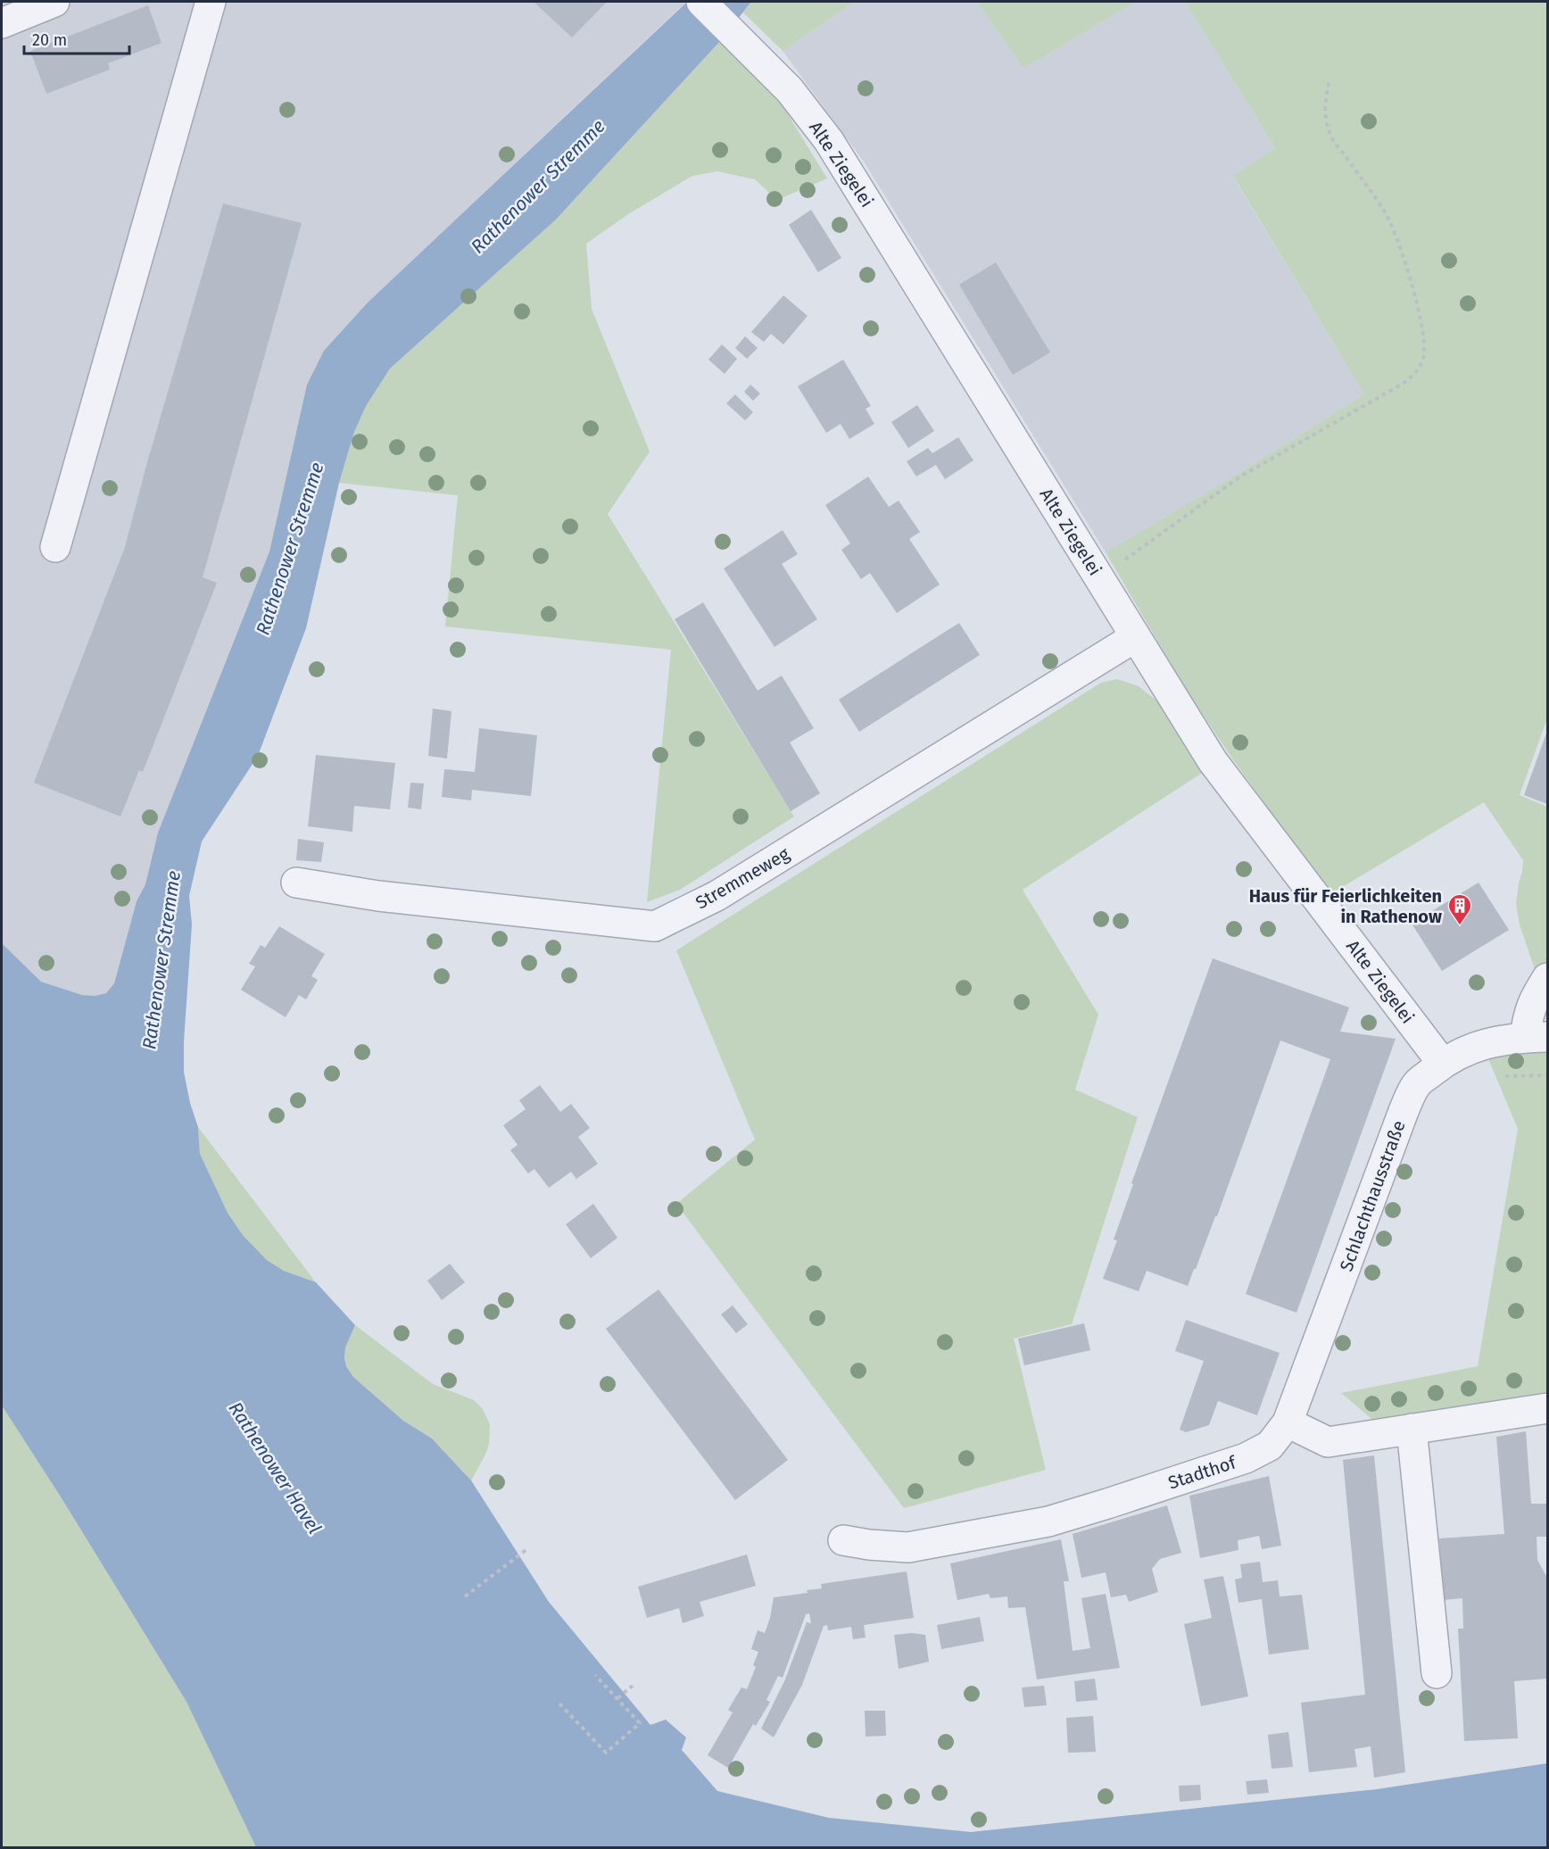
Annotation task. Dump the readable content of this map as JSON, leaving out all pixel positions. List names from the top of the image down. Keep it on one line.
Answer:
{"streets":{"street":["Alte Ziegelei","Stremmeweg","Schlachthausstraße","Stadthof"]},"crossings":[["Alte Ziegelei","Stremmeweg"],["Alte Ziegelei","Schlachthausstraße"],["Schlachthausstraße","Stadthof"]],"water":["Rathenower Stremme","Rathenower Havel"],"places":{"building":["Haus für Feierlichkeiten in Rathenow"]},"scale_bar":"20 m"}
